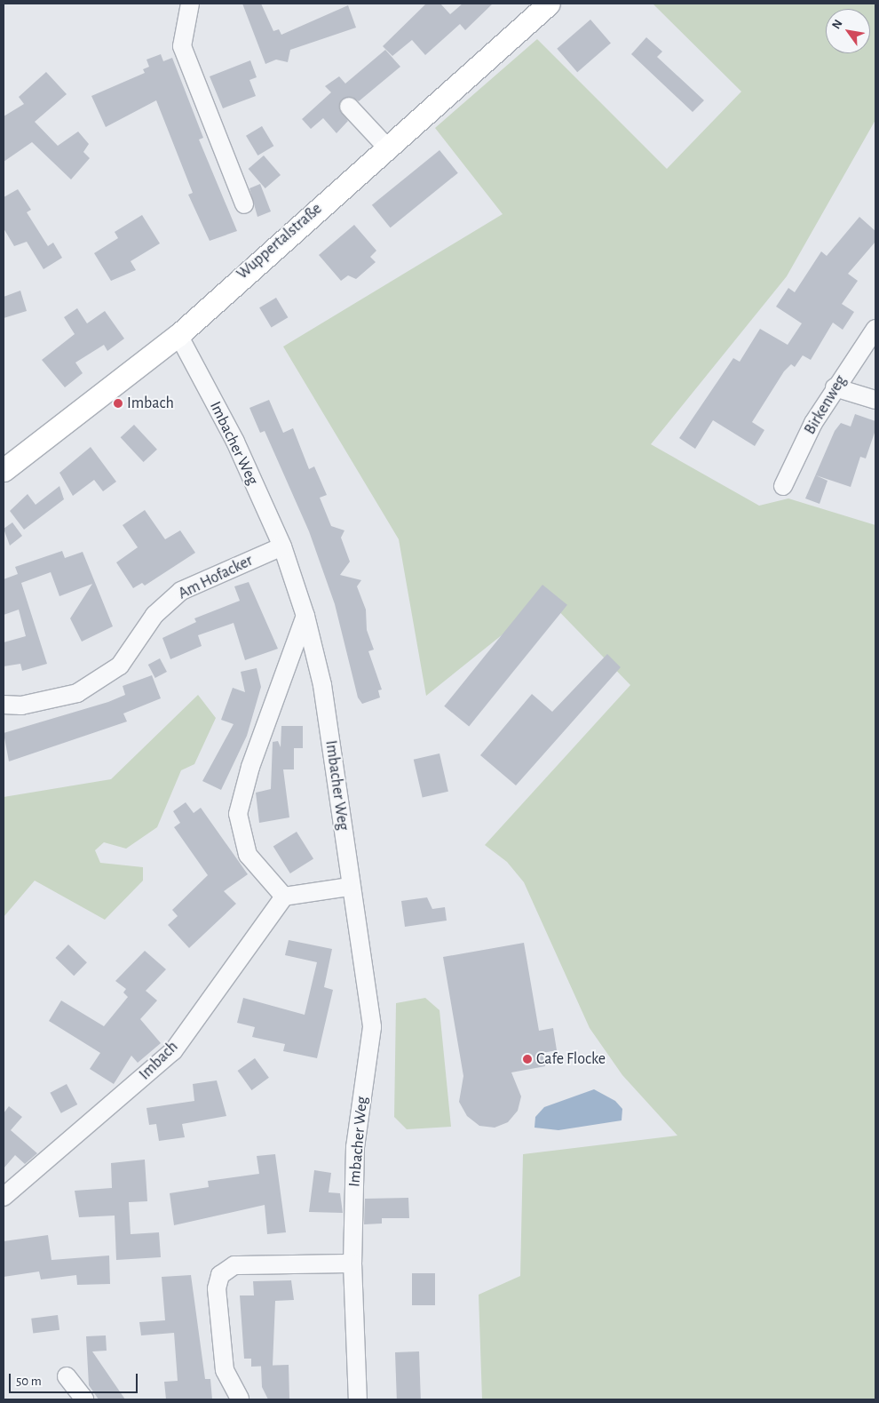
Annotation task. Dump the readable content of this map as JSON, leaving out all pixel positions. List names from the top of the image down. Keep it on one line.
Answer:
{"streets":{"main road":["Wuppertalstraße"],"street":["Birkenweg","Imbacher Weg","Am Hofacker","Imbach"]},"crossings":[["Wuppertalstraße","Imbacher Weg"],["Imbacher Weg","Am Hofacker"]],"places":["Imbach","Cafe Flocke"],"scale_bar":"50 m","north":"top left"}
